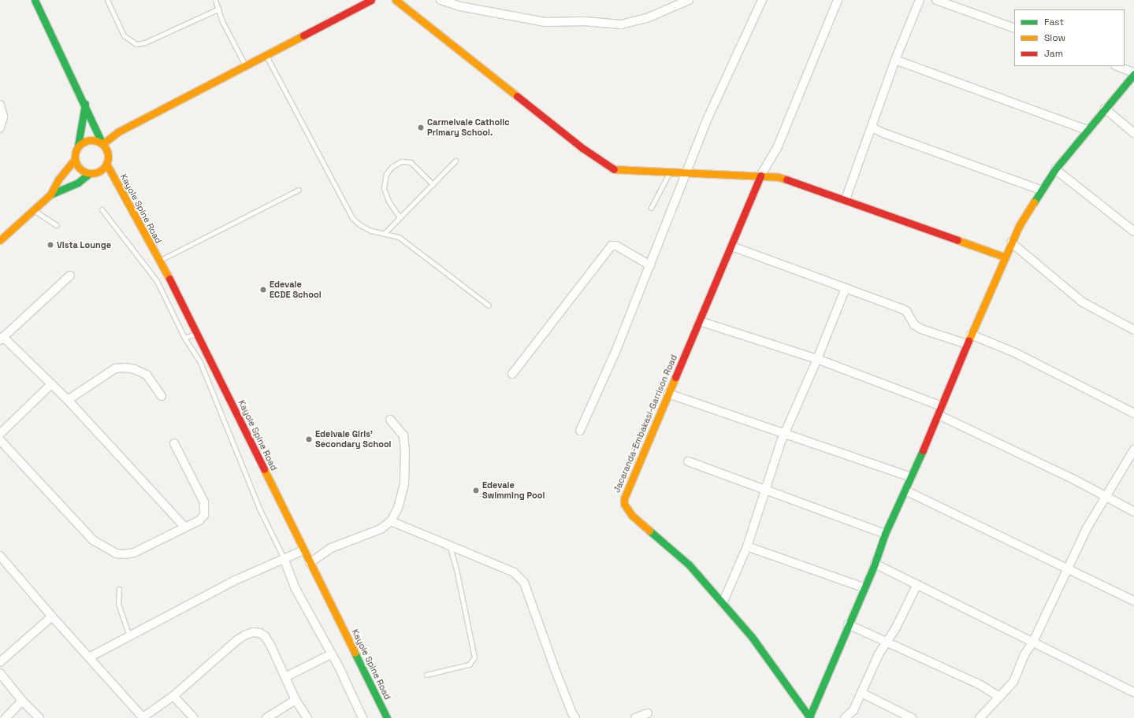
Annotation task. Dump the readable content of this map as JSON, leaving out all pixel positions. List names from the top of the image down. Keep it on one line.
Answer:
{"streets":{"street":["Kayole Spine Road","Jacaranda-Embakasi-Garrison Road"]},"places":["Carmelvale Catholic Primary School.","Vista Lounge","Edevale ECDE School","Edelvale Girls' Secondary School","Edevale Swimming Pool"],"legend":["Fast","Slow","Jam"]}
